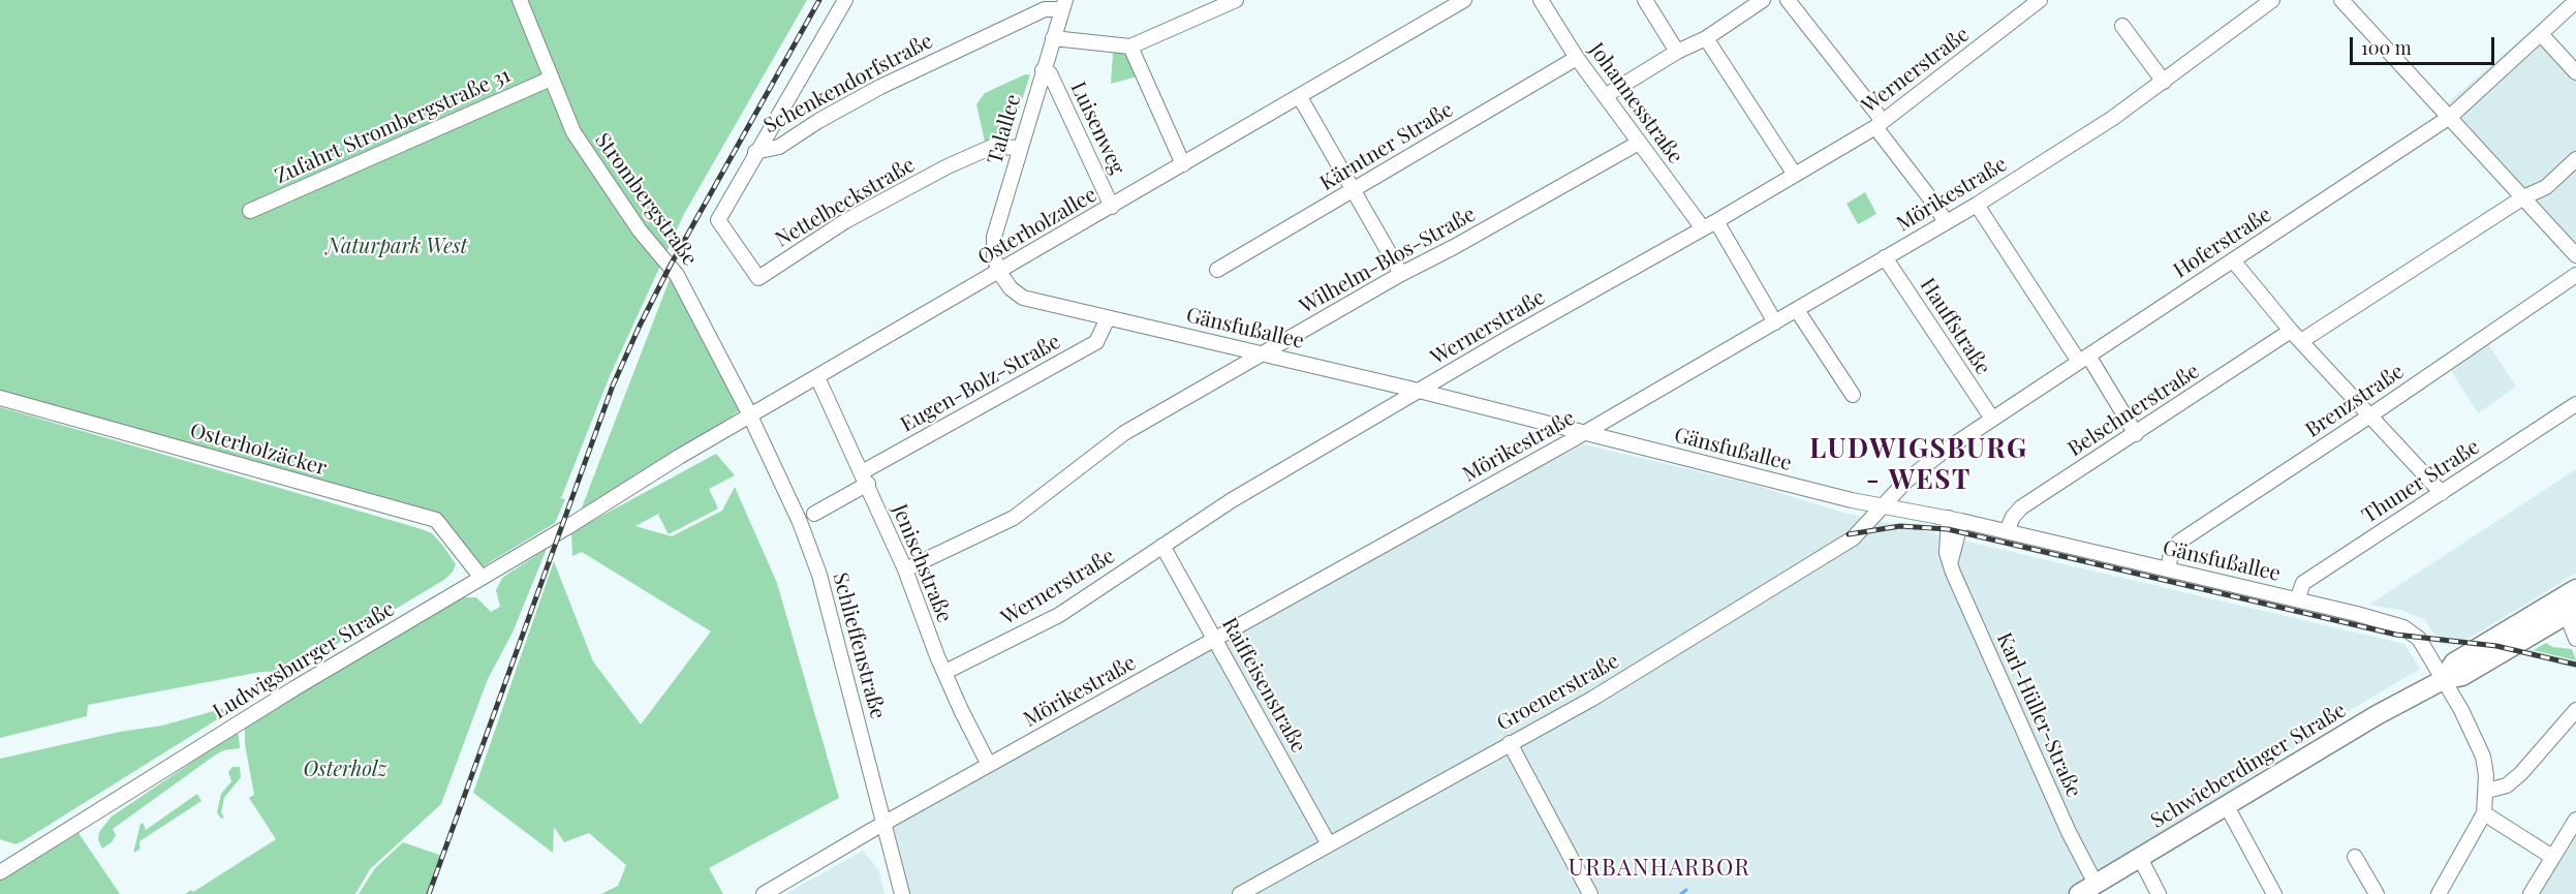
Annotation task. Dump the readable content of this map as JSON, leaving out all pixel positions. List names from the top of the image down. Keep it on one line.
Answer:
{"streets":{"main road":["Schwieberdinger Straße"],"street":["Wernerstraße","Schenkendorfstraße","Johannesstraße","Zufahrt Strombergstraße 31","Luisenweg","Talallee","Kärntner Straße","Mörikestraße","Strombergstraße","Nettelbeckstraße","Osterholzallee","Hoferstraße","Wilhelm-Blos-Straße","Hauffstraße","Gänsfußallee","Eugen-Bolz-Straße","Brenzstraße","Belschnerstraße","Osterholzäcker","Thuner Straße","Jenischstraße","Schlieffenstraße","Ludwigsburger Straße","Raiffeisenstraße","Groenerstraße","Karl-Hüller-Straße"]},"crossings":[["Wernerstraße","Johannesstraße"],["Wernerstraße","Gänsfußallee"],["Wernerstraße","Jenischstraße"],["Wernerstraße","Raiffeisenstraße"],["Schenkendorfstraße","Talallee"],["Schenkendorfstraße","Nettelbeckstraße"],["Johannesstraße","Kärntner Straße"],["Johannesstraße","Wilhelm-Blos-Straße"],["Zufahrt Strombergstraße 31","Strombergstraße"],["Luisenweg","Talallee"],["Luisenweg","Osterholzallee"],["Talallee","Nettelbeckstraße"],["Talallee","Osterholzallee"],["Talallee","Gänsfußallee"],["Mörikestraße","Hauffstraße"],["Mörikestraße","Gänsfußallee"],["Mörikestraße","Jenischstraße"],["Mörikestraße","Schlieffenstraße"],["Mörikestraße","Raiffeisenstraße"],["Strombergstraße","Osterholzallee"],["Strombergstraße","Schlieffenstraße"],["Osterholzallee","Gänsfußallee"],["Osterholzallee","Jenischstraße"],["Osterholzallee","Schlieffenstraße"],["Osterholzallee","Ludwigsburger Straße"],["Hoferstraße","Hauffstraße"],["Hoferstraße","Gänsfußallee"],["Hoferstraße","Groenerstraße"],["Wilhelm-Blos-Straße","Gänsfußallee"],["Wilhelm-Blos-Straße","Jenischstraße"],["Gänsfußallee","Eugen-Bolz-Straße"],["Gänsfußallee","Brenzstraße"],["Gänsfußallee","Belschnerstraße"],["Gänsfußallee","Thuner Straße"],["Gänsfußallee","Groenerstraße"],["Gänsfußallee","Karl-Hüller-Straße"],["Gänsfußallee","Schwieberdinger Straße"],["Eugen-Bolz-Straße","Jenischstraße"],["Osterholzäcker","Ludwigsburger Straße"],["Raiffeisenstraße","Groenerstraße"],["Karl-Hüller-Straße","Schwieberdinger Straße"]],"districts":["LUDWIGSBURG - WEST","URBANHARBOR"],"parks":["Naturpark West","Osterholz"],"scale_bar":"100 m"}
